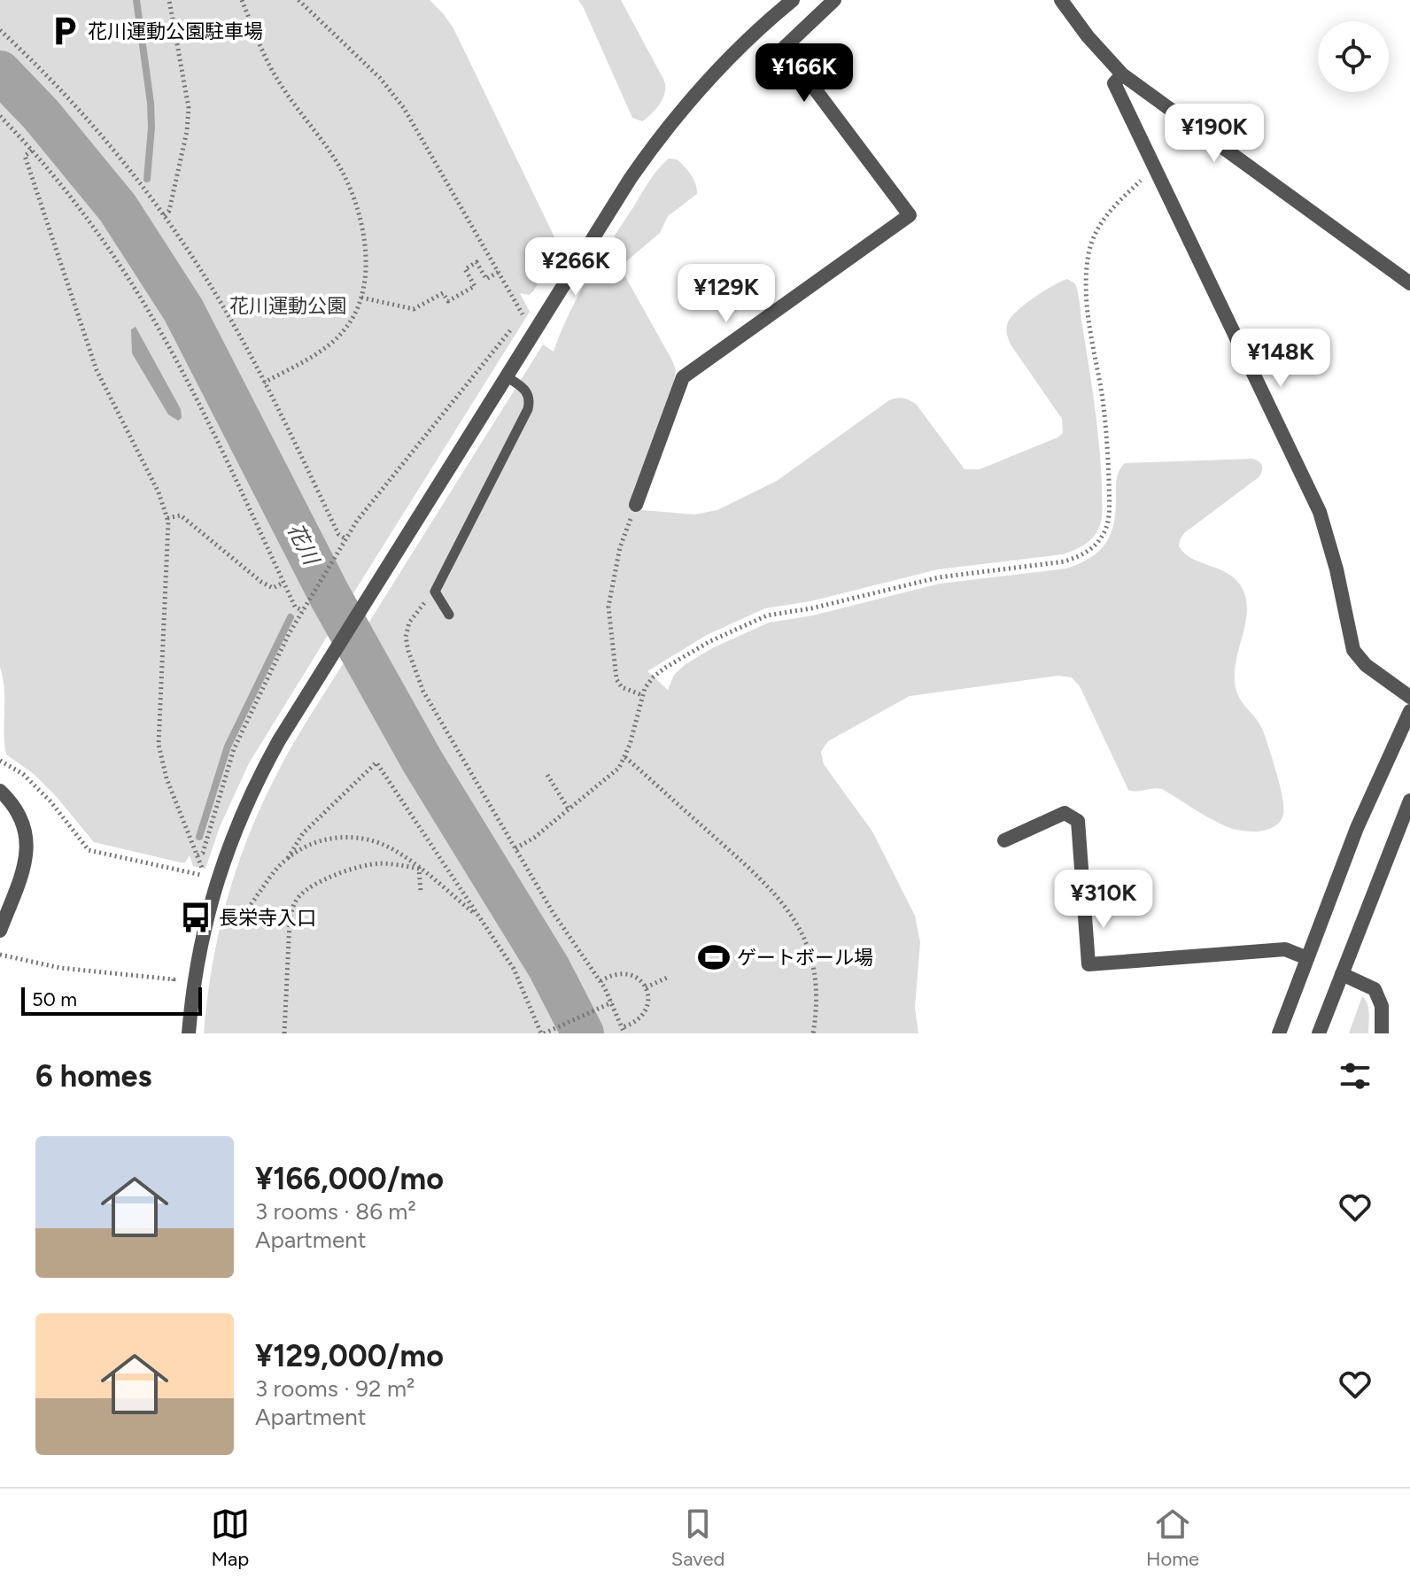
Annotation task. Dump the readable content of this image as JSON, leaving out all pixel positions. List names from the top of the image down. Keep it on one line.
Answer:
{"water":["花川"],"parks":["花川運動公園"],"places":{"parking":["花川運動公園駐車場"],"bus stop":["長栄寺入口"],"sports":["ゲートボール場"]},"scale_bar":"50 m","page":{"price":["¥166K","¥190K","¥266K","¥129K","¥148K","¥310K"],"scale":"50 m","heading":"6 homes","list":[{"name":"¥166,000/mo","note":"3 rooms · 86 m² · Apartment"},{"name":"¥129,000/mo","note":"3 rooms · 92 m² · Apartment"}],"tabs":["Map","Saved","Home"]}}
